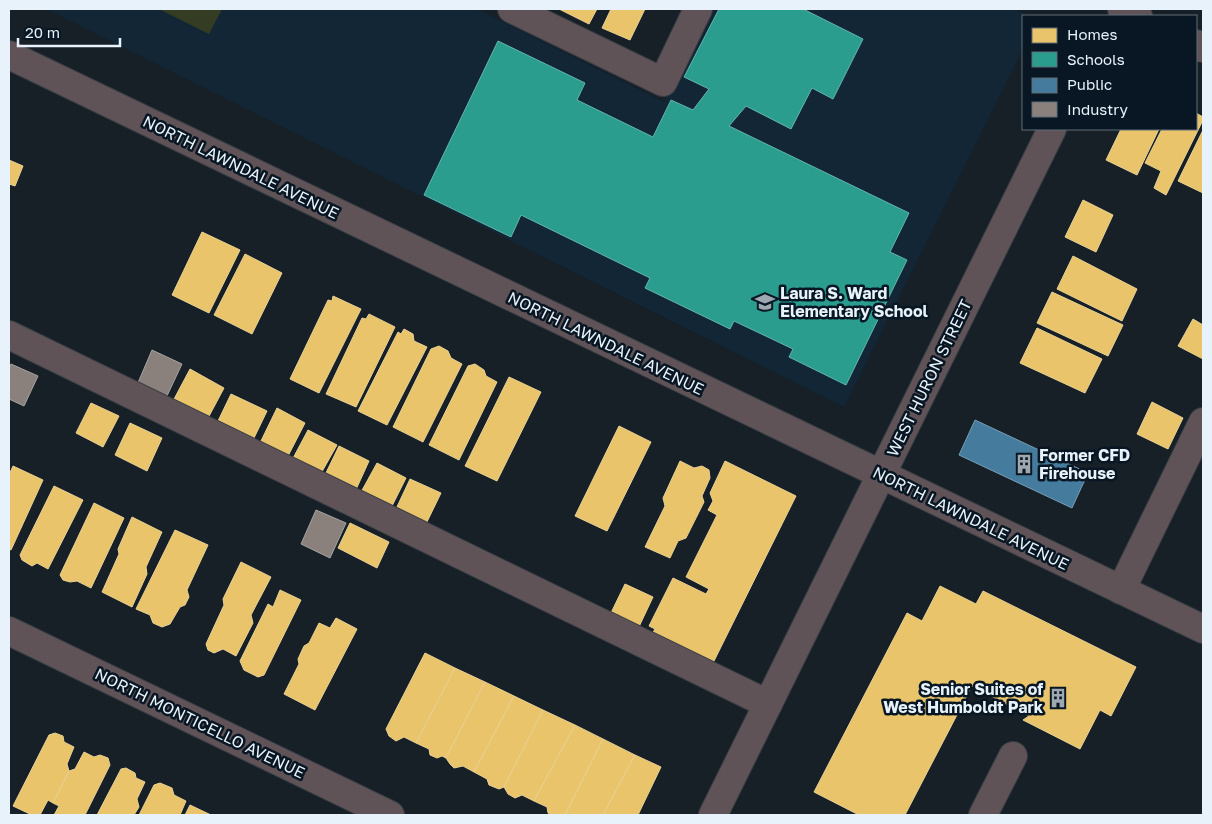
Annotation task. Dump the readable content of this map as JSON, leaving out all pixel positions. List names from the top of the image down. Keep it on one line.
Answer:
{"streets":{"street":["NORTH LAWNDALE AVENUE","WEST HURON STREET","NORTH MONTICELLO AVENUE"]},"crossings":[["NORTH LAWNDALE AVENUE","WEST HURON STREET"]],"places":{"school or university":["Laura S. Ward Elementary School"],"building":["Former CFD Firehouse","Senior Suites of West Humboldt Park"]},"legend":["Homes","Schools","Public","Industry"],"scale_bar":"20 m"}
